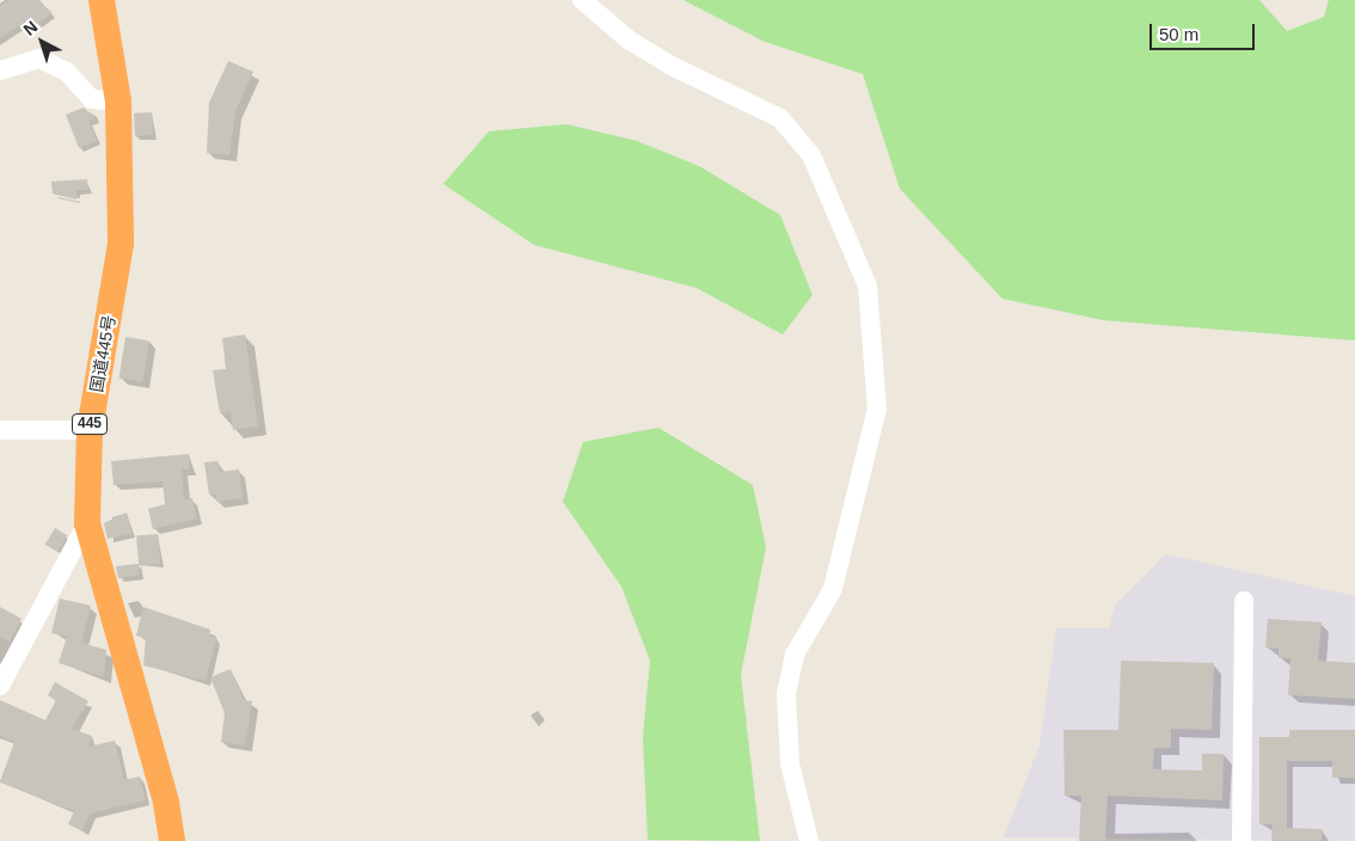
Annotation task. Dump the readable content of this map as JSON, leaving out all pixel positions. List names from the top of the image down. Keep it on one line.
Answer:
{"streets":{"highway":["国道445号","445"]},"scale_bar":"50 m","north":"top left"}
